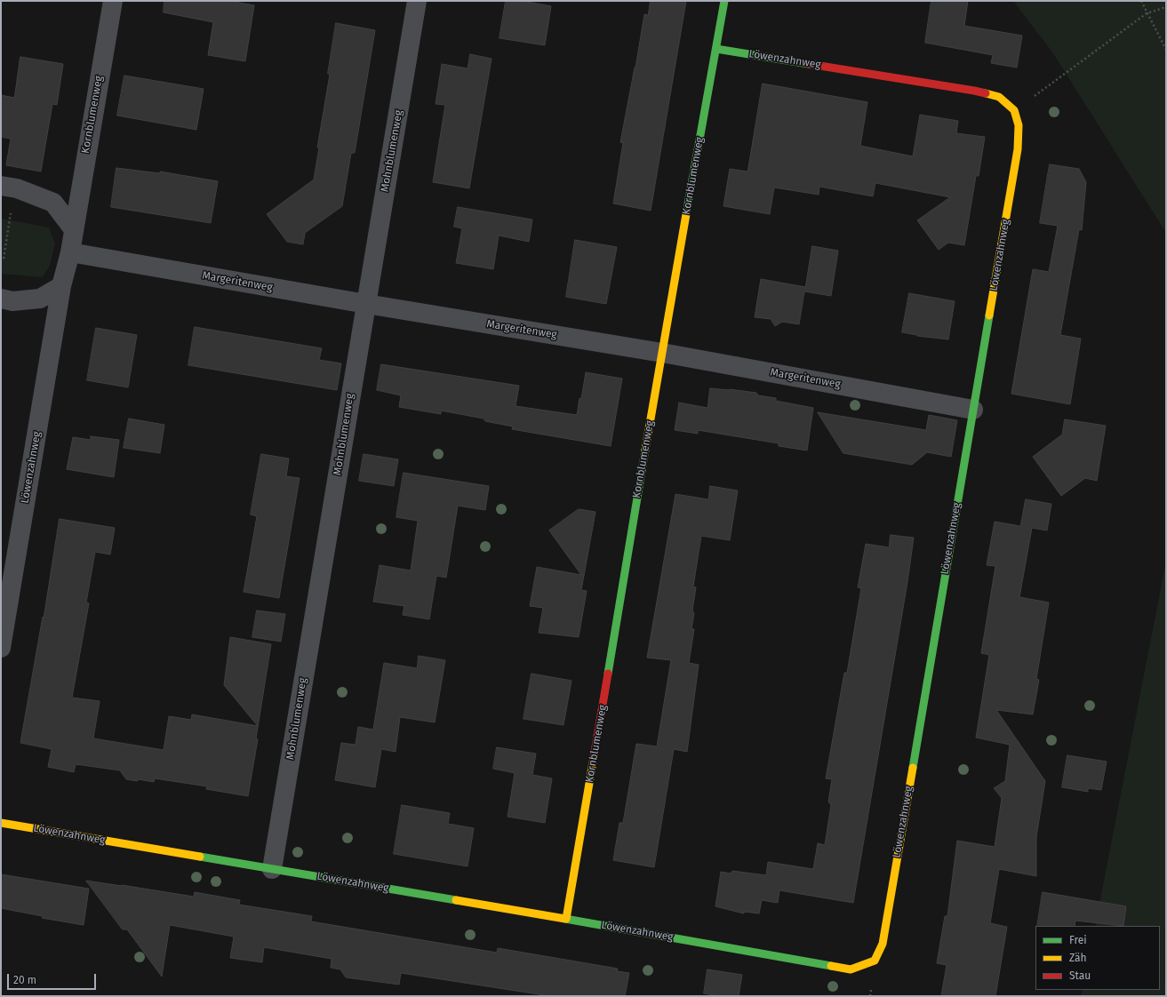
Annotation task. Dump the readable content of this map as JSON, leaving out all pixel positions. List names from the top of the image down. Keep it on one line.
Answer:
{"streets":{"street":["Löwenzahnweg","Kornblumenweg","Mohnblumenweg","Margeritenweg"]},"crossings":[["Löwenzahnweg","Kornblumenweg"],["Löwenzahnweg","Mohnblumenweg"],["Löwenzahnweg","Margeritenweg"],["Kornblumenweg","Margeritenweg"],["Mohnblumenweg","Margeritenweg"]],"legend":["Frei","Zäh","Stau"],"scale_bar":"20 m"}
